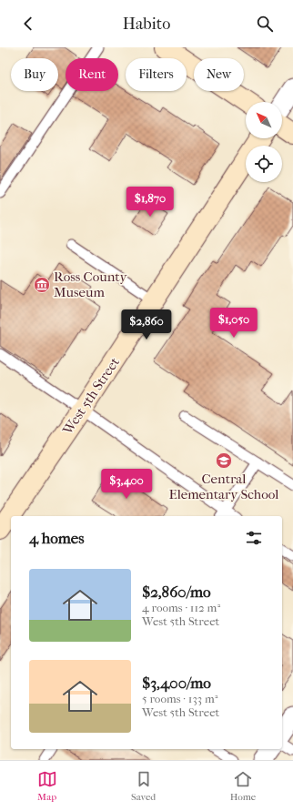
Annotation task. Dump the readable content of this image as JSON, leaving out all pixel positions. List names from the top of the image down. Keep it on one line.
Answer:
{"streets":{"street":["West 5th Street"]},"places":{"museum":["Ross County Museum"],"school or university":["Central Elementary School"]},"north":"top left","page":{"header":"Habito","chip":["Buy","Rent","Filters","New"],"price":["$1,870","$1,050","$2,860","$3,400"],"heading":"4 homes","list":[{"name":"$2,860/mo","note":"4 rooms · 112 m² · West 5th Street"},{"name":"$3,400/mo","note":"5 rooms · 133 m² · West 5th Street"}],"tabs":["Map","Saved","Home"]}}
